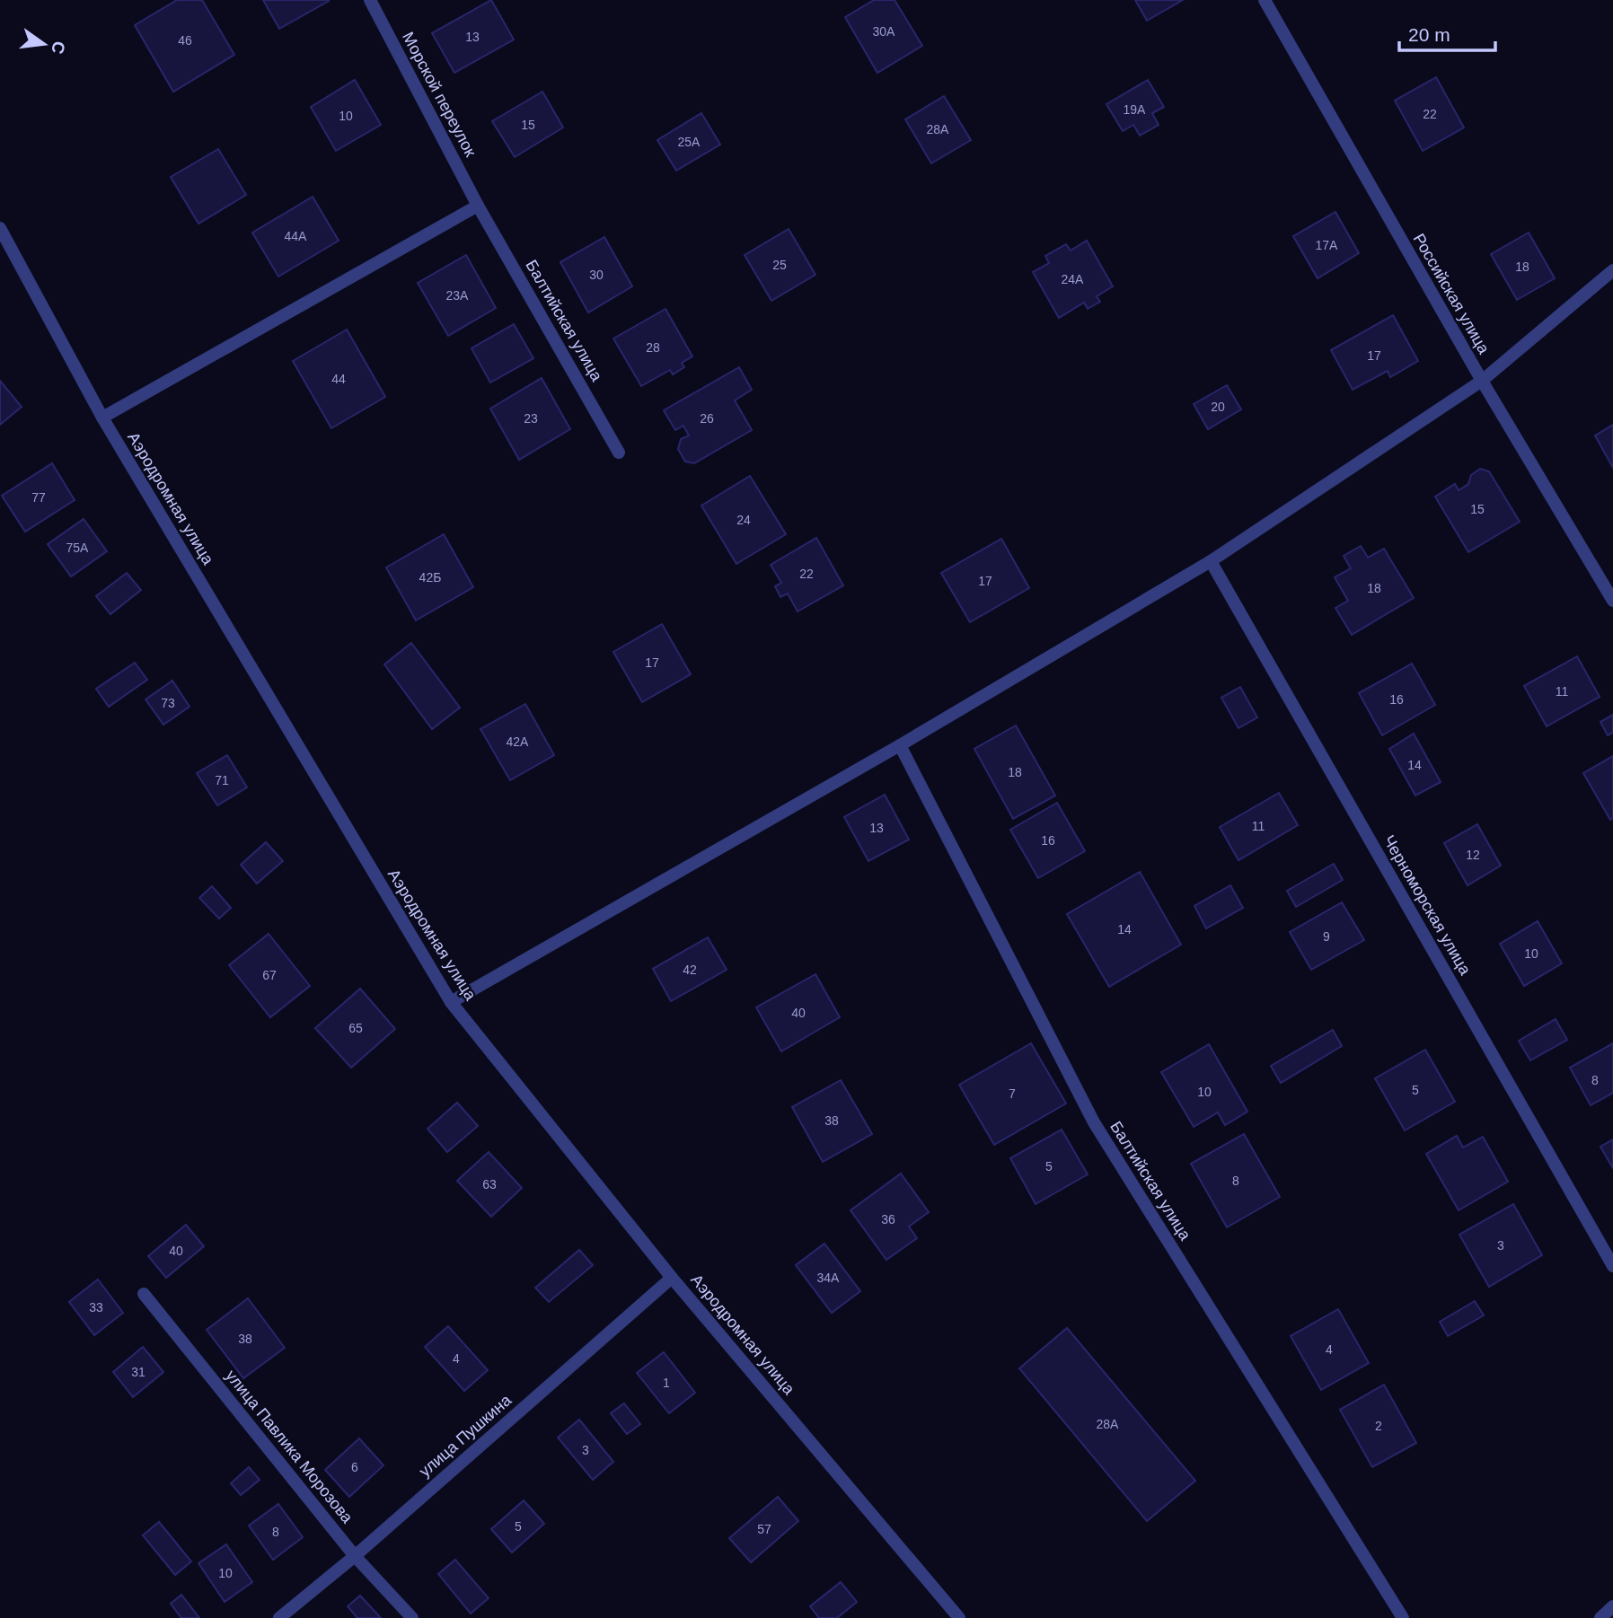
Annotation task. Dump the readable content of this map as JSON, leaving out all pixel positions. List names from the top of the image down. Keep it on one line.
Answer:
{"streets":{"street":["Морской переулок","Российская улица","Балтийская улица","Аэродромная улица","Черноморская улица","улица Пушкина","улица Павлика Морозова"]},"crossings":[["Морской переулок","Балтийская улица"],["Аэродромная улица","улица Пушкина"],["улица Пушкина","улица Павлика Морозова"]],"house_numbers":["30А","13","46","19А","22","10","15","28А","25А","44А","17А","25","18","30","24А","23А","28","17","44","20","23","26","77","15","24","75А","22","42Б","17","18","17","11","16","73","42А","14","18","71","11","13","16","12","14","9","10","42","67","40","65","8","5","10","7","38","5","8","63","36","3","40","34А","33","38","4","4","31","1","28А","2","3","6","5","57","8","10"],"scale_bar":"20 m","north":"right"}
